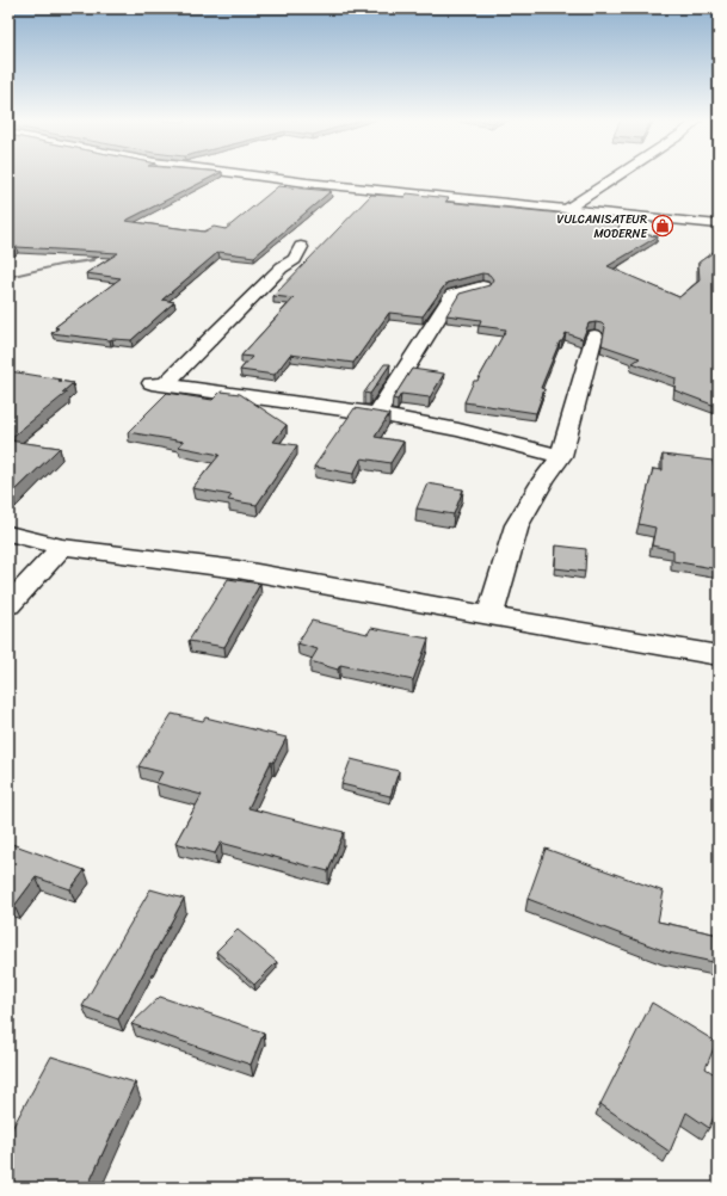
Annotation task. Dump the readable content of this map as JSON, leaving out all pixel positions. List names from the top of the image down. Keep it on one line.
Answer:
{"places":{"shop":["VULCANISATEUR MODERNE"]}}
